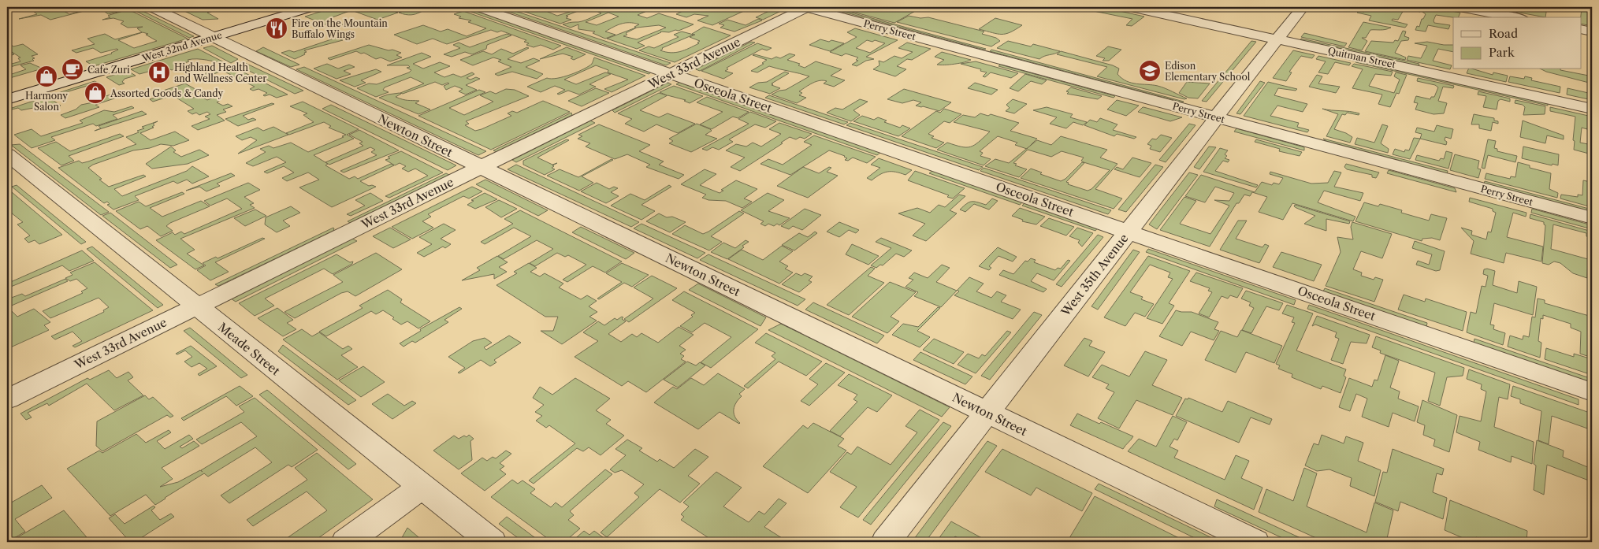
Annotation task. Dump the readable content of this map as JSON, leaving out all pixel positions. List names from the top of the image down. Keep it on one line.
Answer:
{"streets":{"street":["Perry Street","West 32nd Avenue","Quitman Street","West 33rd Avenue","Osceola Street","Newton Street","West 35th Avenue","Meade Street"]},"crossings":[["Perry Street","West 33rd Avenue"],["Perry Street","West 35th Avenue"],["West 32nd Avenue","Newton Street"],["Quitman Street","West 35th Avenue"],["West 33rd Avenue","Osceola Street"],["West 33rd Avenue","Newton Street"],["West 33rd Avenue","Meade Street"],["Osceola Street","West 35th Avenue"],["Newton Street","West 35th Avenue"]],"places":{"restaurant":["Fire on the Mountain Buffalo Wings"],"cafe":["Cafe Zuri"],"school or university":["Edison Elementary School"],"hospital":["Highland Health and Wellness Center"],"shop":["Harmony Salon","Assorted Goods & Candy"]},"legend":["Road","Park"]}
